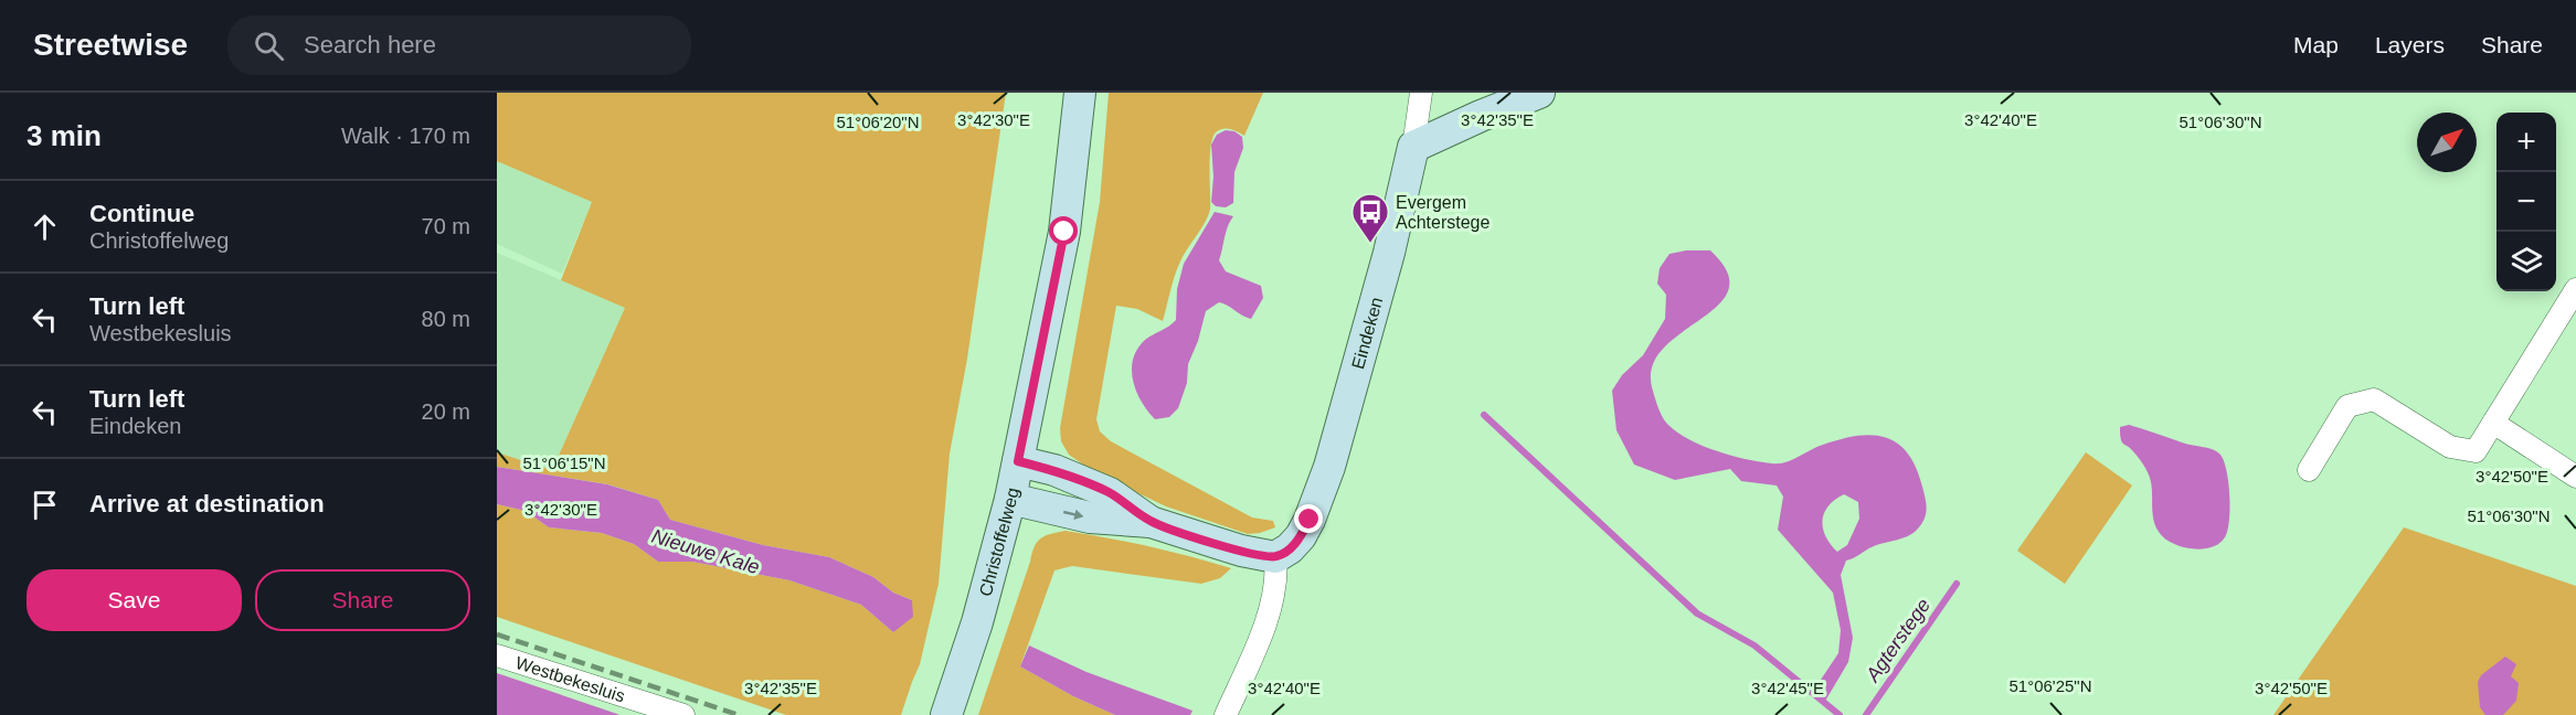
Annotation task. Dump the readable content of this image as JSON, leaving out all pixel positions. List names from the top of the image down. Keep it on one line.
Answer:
{"streets":{"street":["Eindeken","Christoffelweg","Westbekesluis"]},"water":["Nieuwe Kale","Agterstege"],"places":{"bus stop":["Evergem Achterstege"]},"north":"top right","page":{"header":"Streetwise","search":"Search here","nav":["Map","Layers","Share"],"heading":["3 min","Walk · 170 m"],"map_buttons":["+","−"],"list":[["Continue","Christoffelweg","70 m"],["Turn left","Westbekesluis","80 m"],["Turn left","Eindeken","20 m"],"Arrive at destination"],"buttons":["Save","Share"]},"coordinates":["3°42'35\"E","3°42'40\"E","3°42'30\"E","51°06'20\"N","51°06'30\"N","51°06'15\"N","3°42'50\"E","51°06'25\"N","3°42'45\"E"]}
